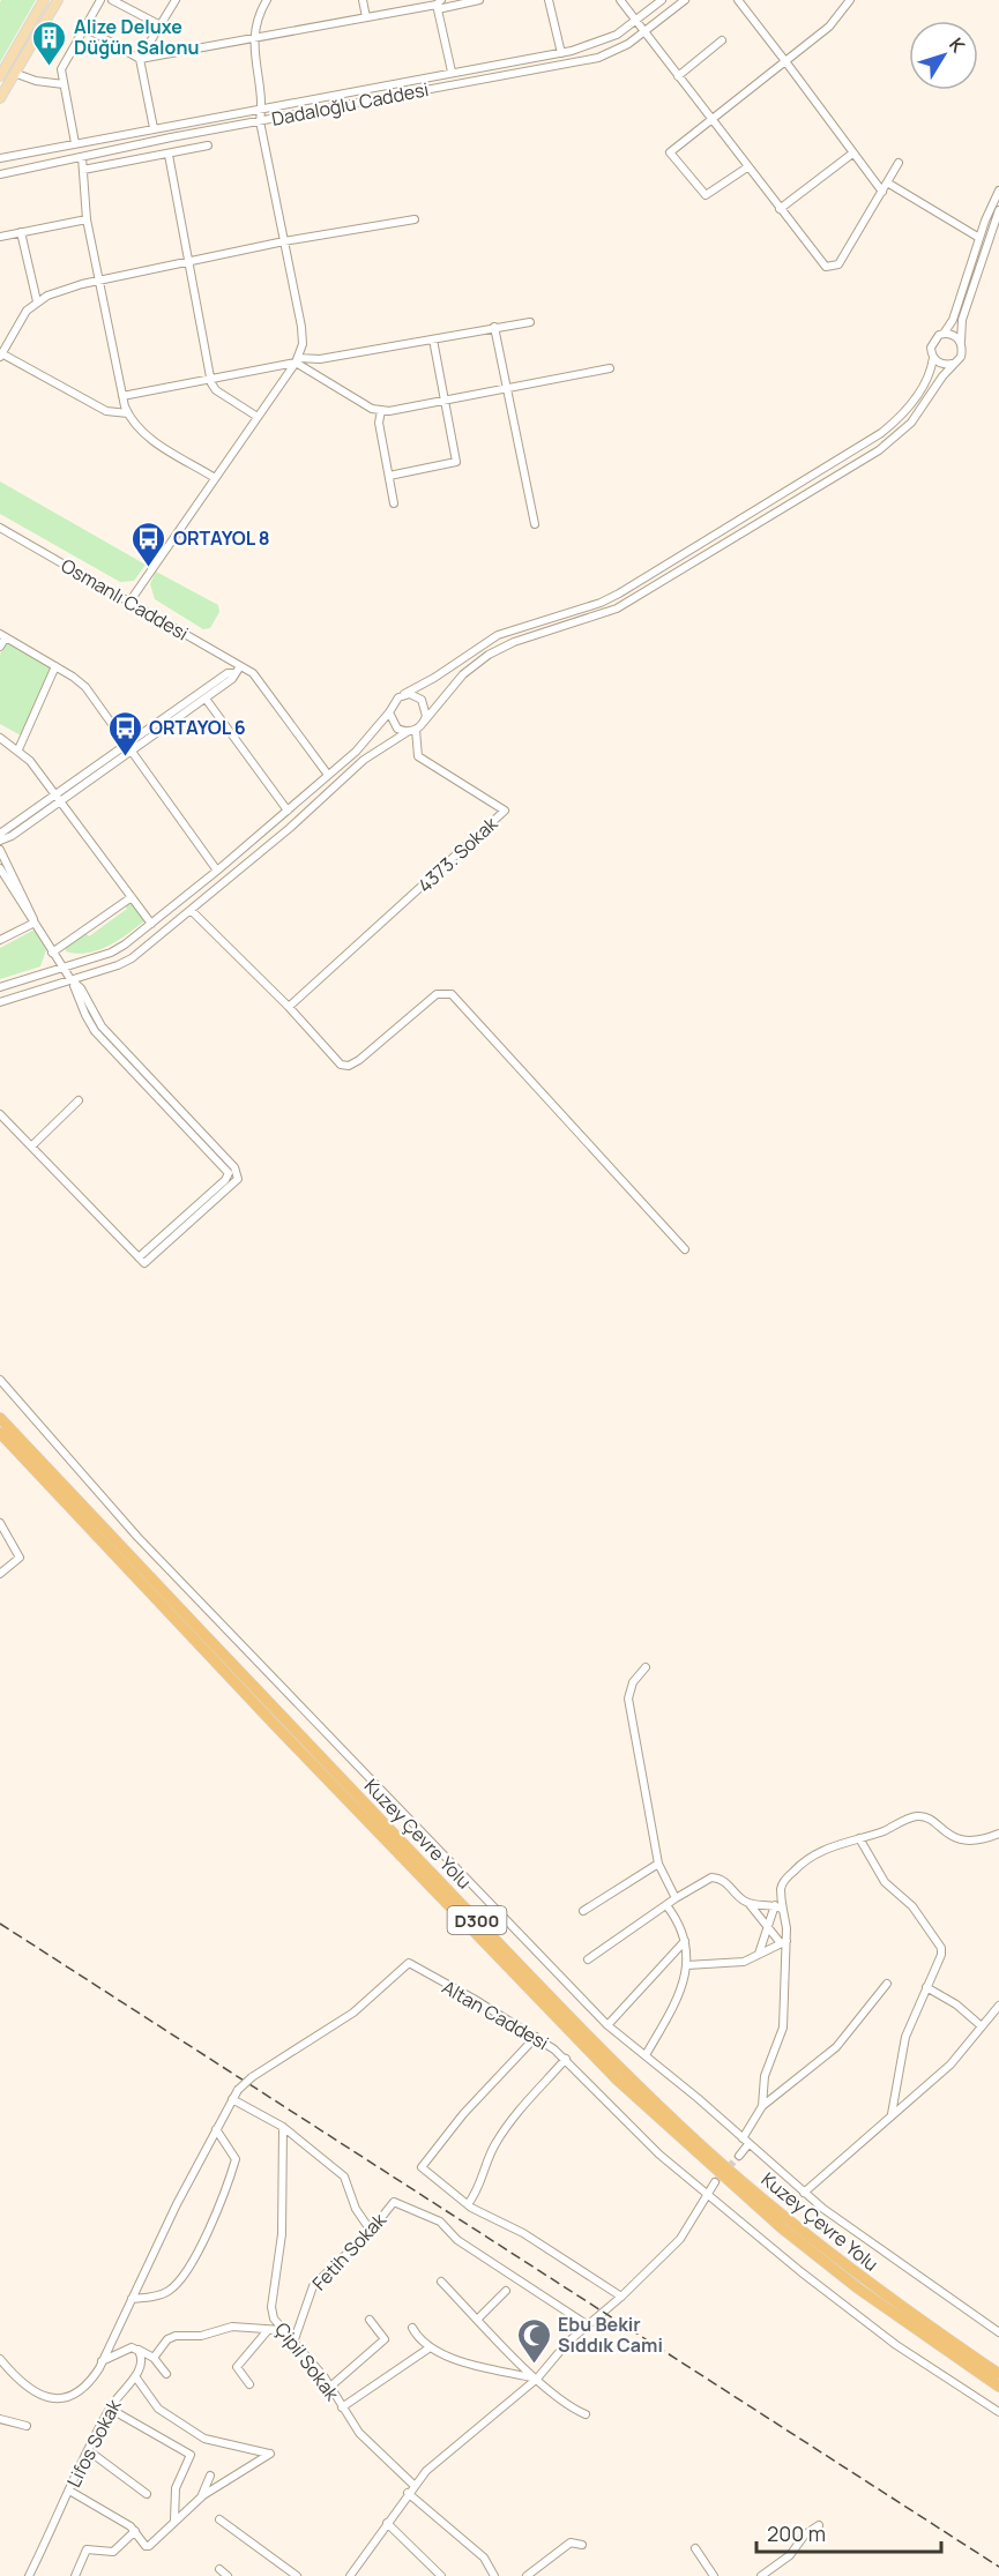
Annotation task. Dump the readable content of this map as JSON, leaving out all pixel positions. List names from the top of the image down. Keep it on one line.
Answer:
{"streets":{"highway":["Kuzey Çevre Yolu","D300"],"street":["Dadaloğlu Caddesi","Osmanlı Caddesi","4373. Sokak","Altan Caddesi","Fetih Sokak","Çipil Sokak","Lifos Sokak"]},"crossings":[["Fetih Sokak","Çipil Sokak"]],"places":{"building":["Alize Deluxe Düğün Salonu"],"bus stop":["ORTAYOL 8","ORTAYOL 6"],"mosque":["Ebu Bekir Sıddık Cami"]},"scale_bar":"200 m","north":"top right"}
